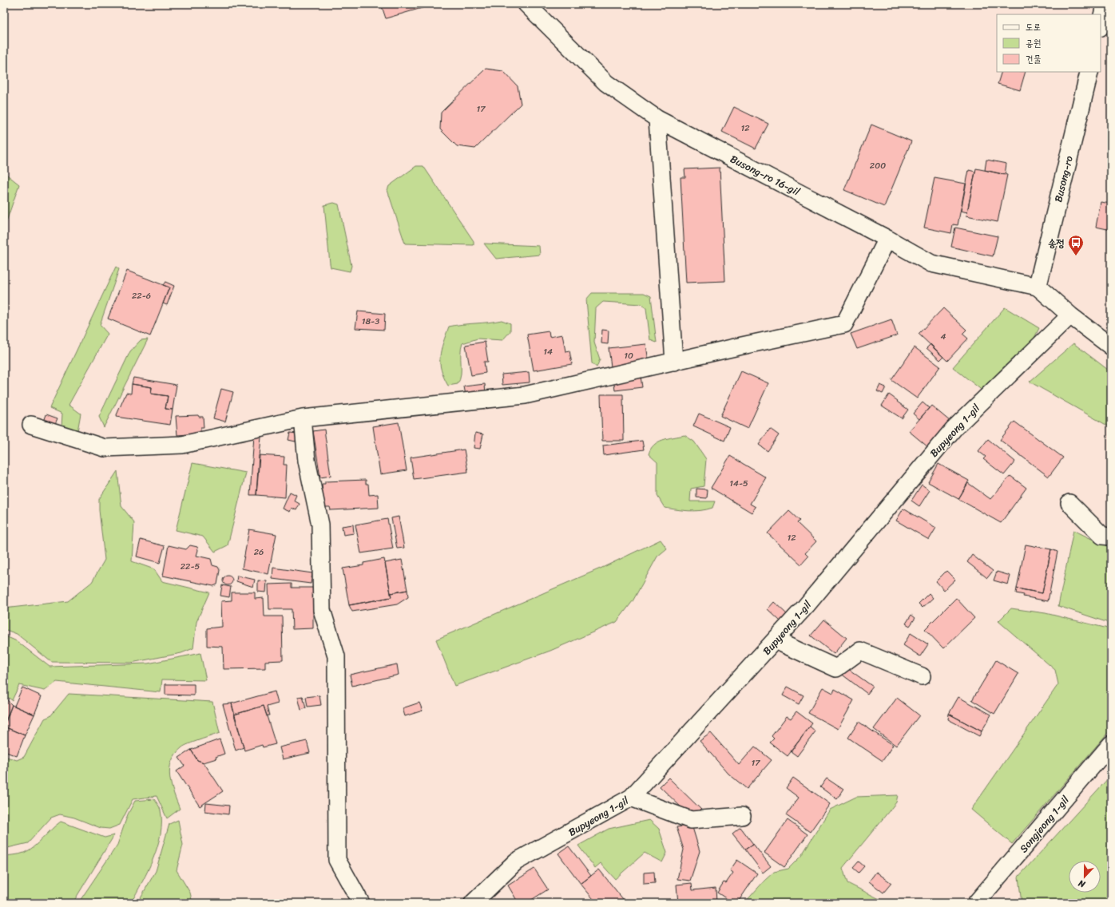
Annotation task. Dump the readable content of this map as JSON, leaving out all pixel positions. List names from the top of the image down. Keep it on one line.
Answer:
{"streets":{"street":["Busong-ro 16-gil","Busong-ro","Bupyeong 1-gil","Songjeong 1-gil"]},"crossings":[["Busong-ro 16-gil","Busong-ro"]],"places":{"bus stop":["송정"]},"house_numbers":["17","12","200","22-6","18-3","4","14","10","14-5","12","26","22-5","17"],"legend":["도로","공원","건물"],"north":"bottom"}
